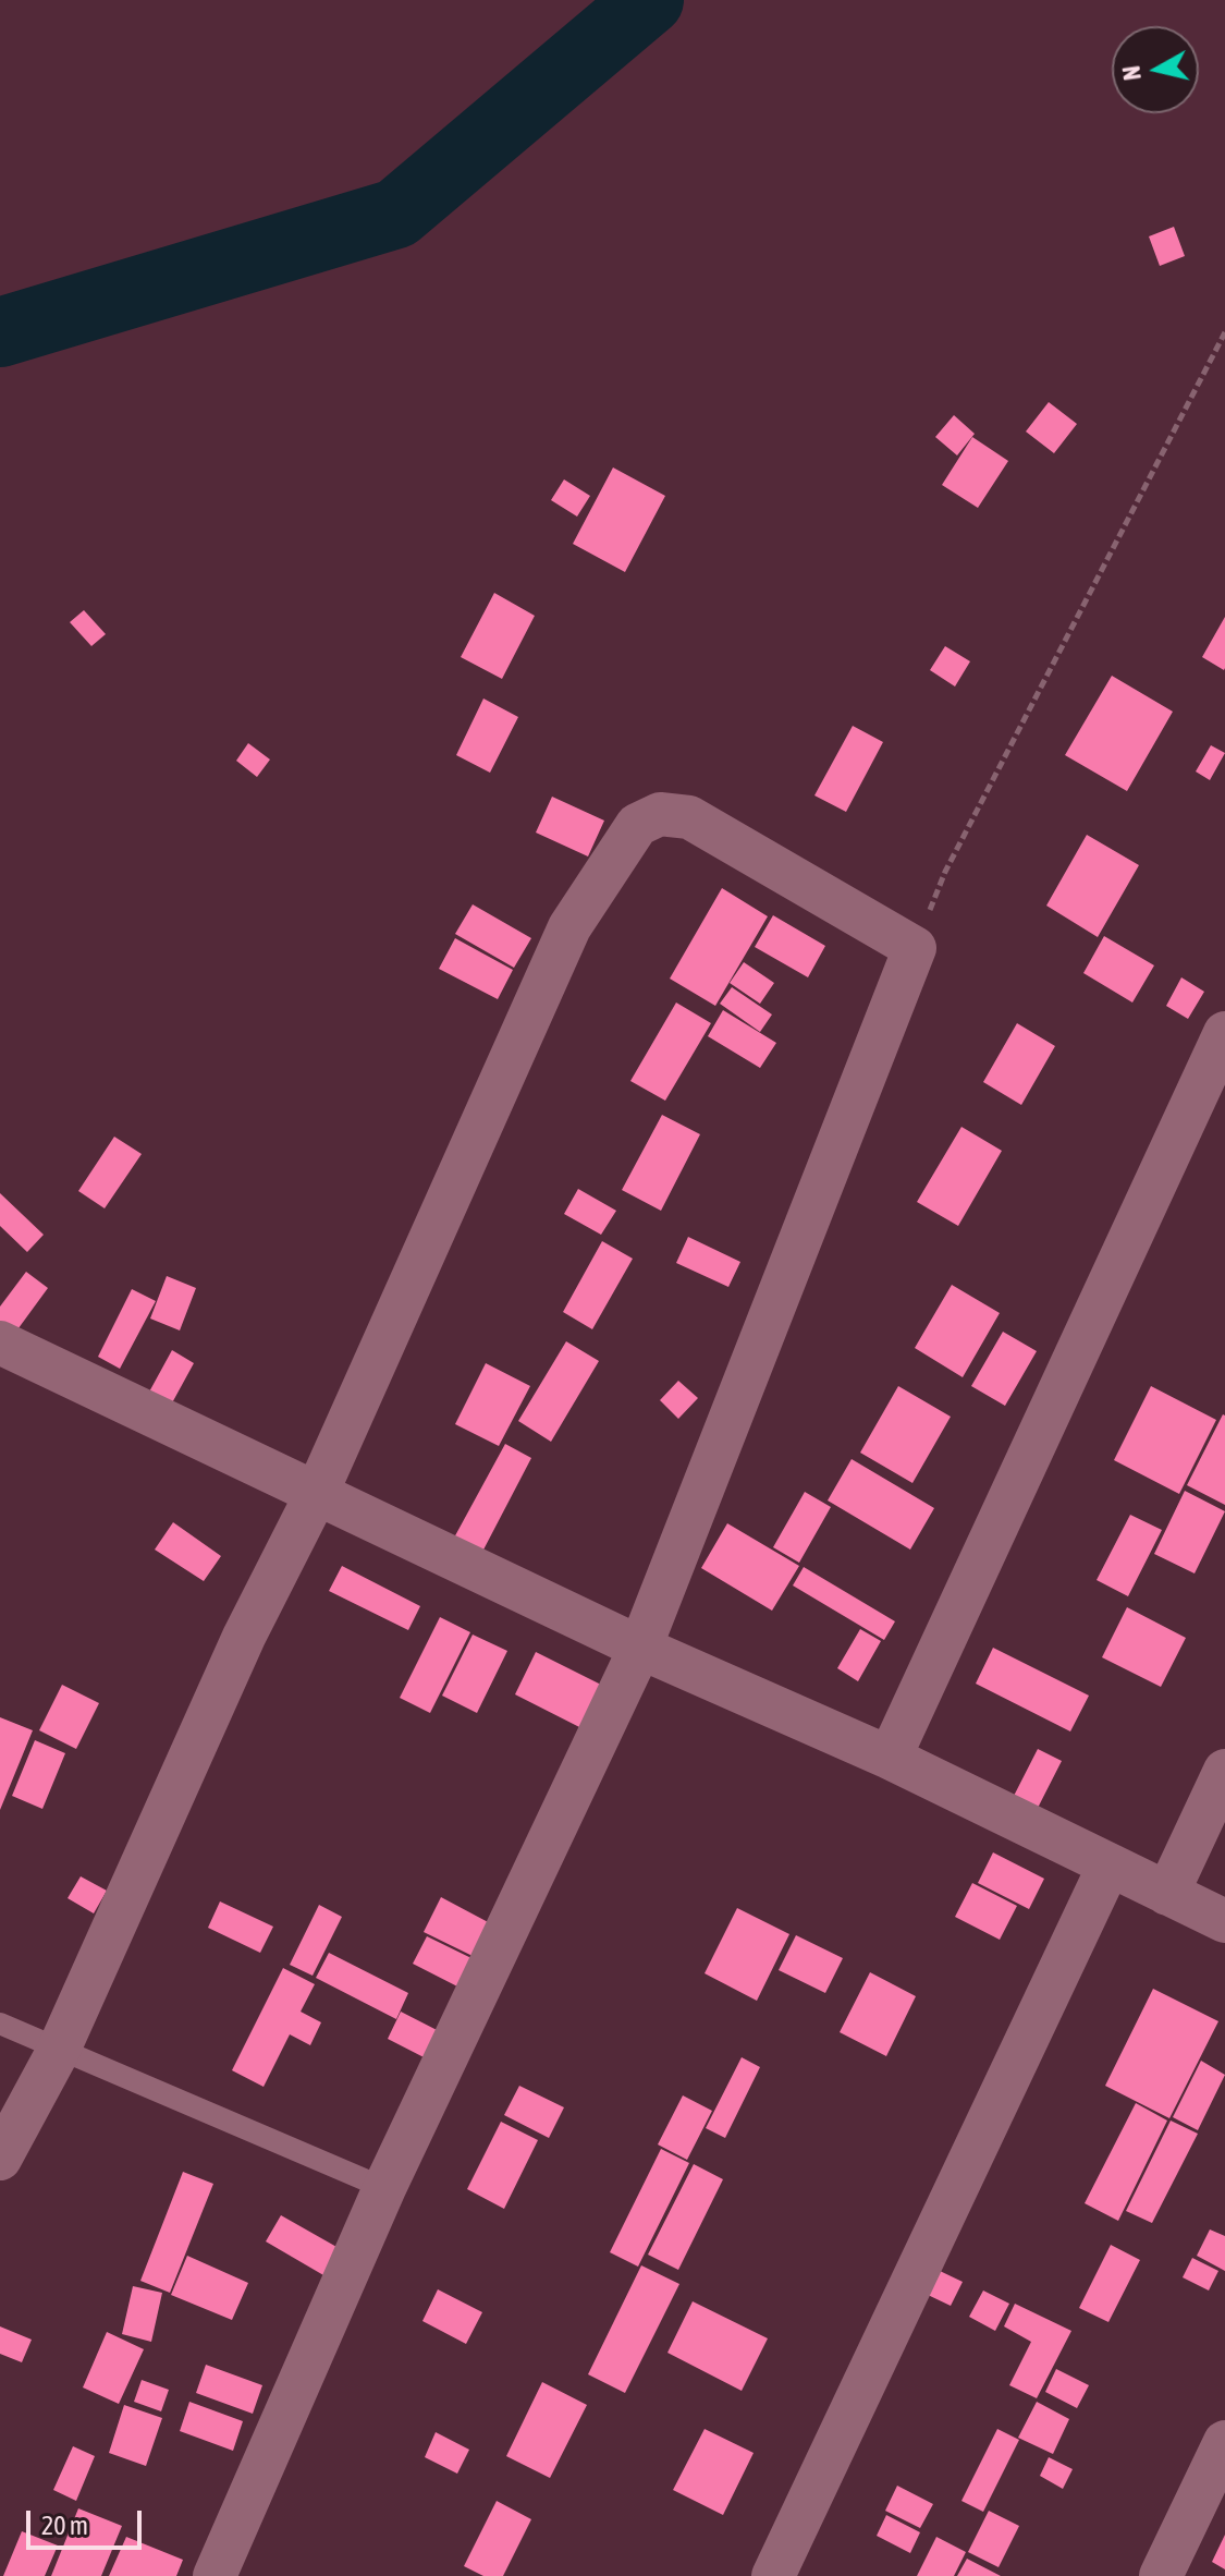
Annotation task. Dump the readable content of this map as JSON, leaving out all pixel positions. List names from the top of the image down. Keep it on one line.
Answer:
{"scale_bar":"20 m","north":"left"}
